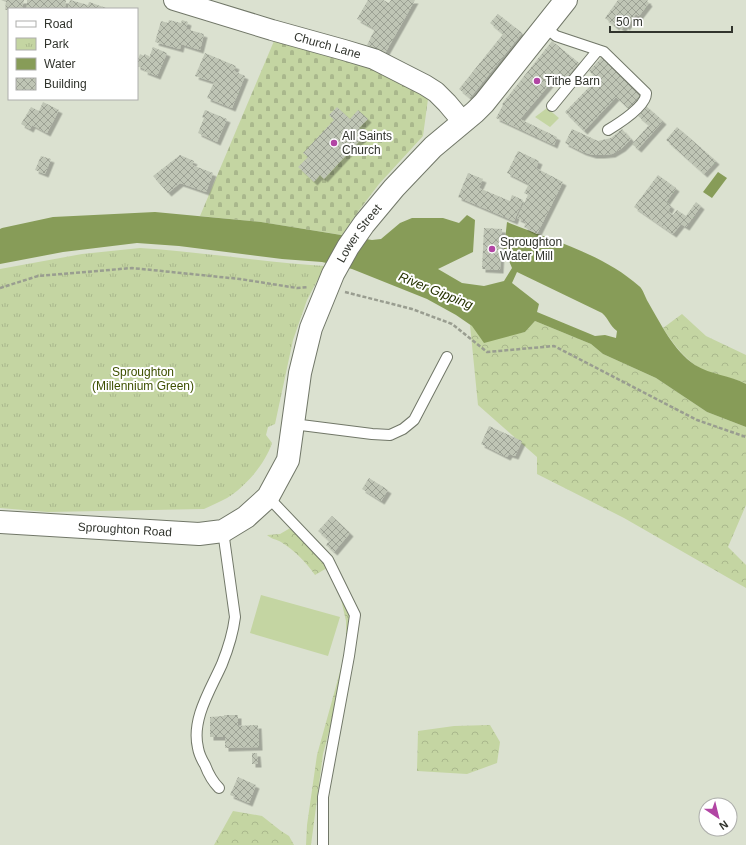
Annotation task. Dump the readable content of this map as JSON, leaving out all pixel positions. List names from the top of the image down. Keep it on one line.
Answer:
{"streets":{"street":["Church Lane","Lower Street","Sproughton Road"]},"crossings":[["Church Lane","Lower Street"],["Lower Street","Sproughton Road"]],"water":["River Gipping"],"parks":["Sproughton (Millennium Green)"],"places":["Tithe Barn","All Saints Church","Sproughton Water Mill"],"legend":["Road","Park","Water","Building"],"scale_bar":"50 m","north":"bottom right"}
